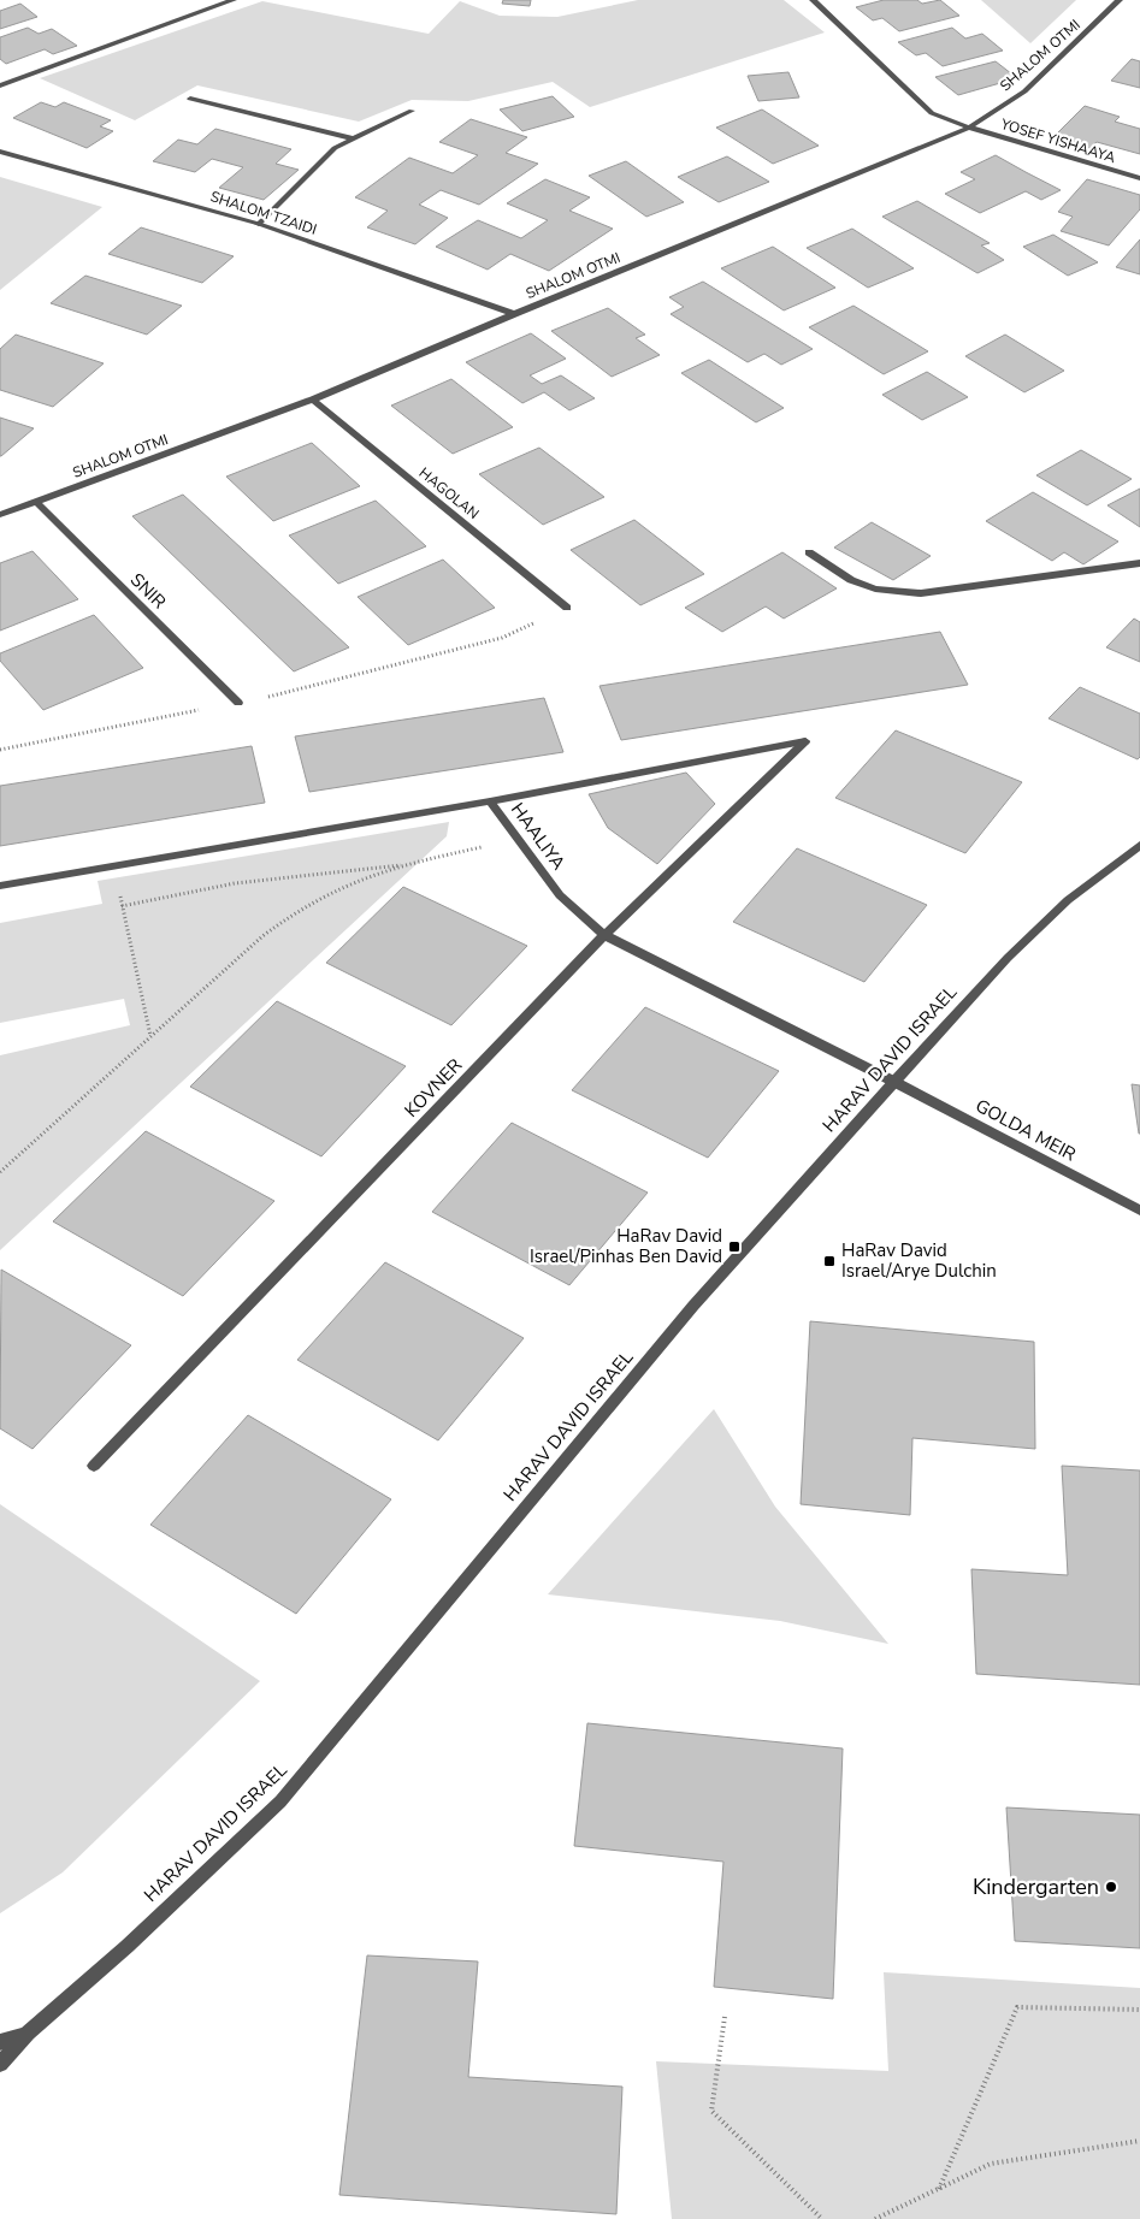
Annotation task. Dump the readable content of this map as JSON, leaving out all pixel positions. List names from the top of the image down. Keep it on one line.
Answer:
{"streets":{"street":["SHALOM OTMI","YOSEF YISHAAYA","SHALOM TZAIDI","HAGOLAN","SNIR","HAALIYA","HARAV DAVID ISRAEL","KOVNER","GOLDA MEIR"]},"crossings":[["SHALOM OTMI","YOSEF YISHAAYA"],["SHALOM OTMI","SHALOM TZAIDI"],["SHALOM OTMI","HAGOLAN"],["SHALOM OTMI","SNIR"],["HAALIYA","HARAV DAVID ISRAEL"],["HAALIYA","KOVNER"],["HAALIYA","GOLDA MEIR"],["HARAV DAVID ISRAEL","GOLDA MEIR"]],"places":{"transit":["HaRav David Israel/Pinhas Ben David","HaRav David Israel/Arye Dulchin"],"other":["Kindergarten"]}}
